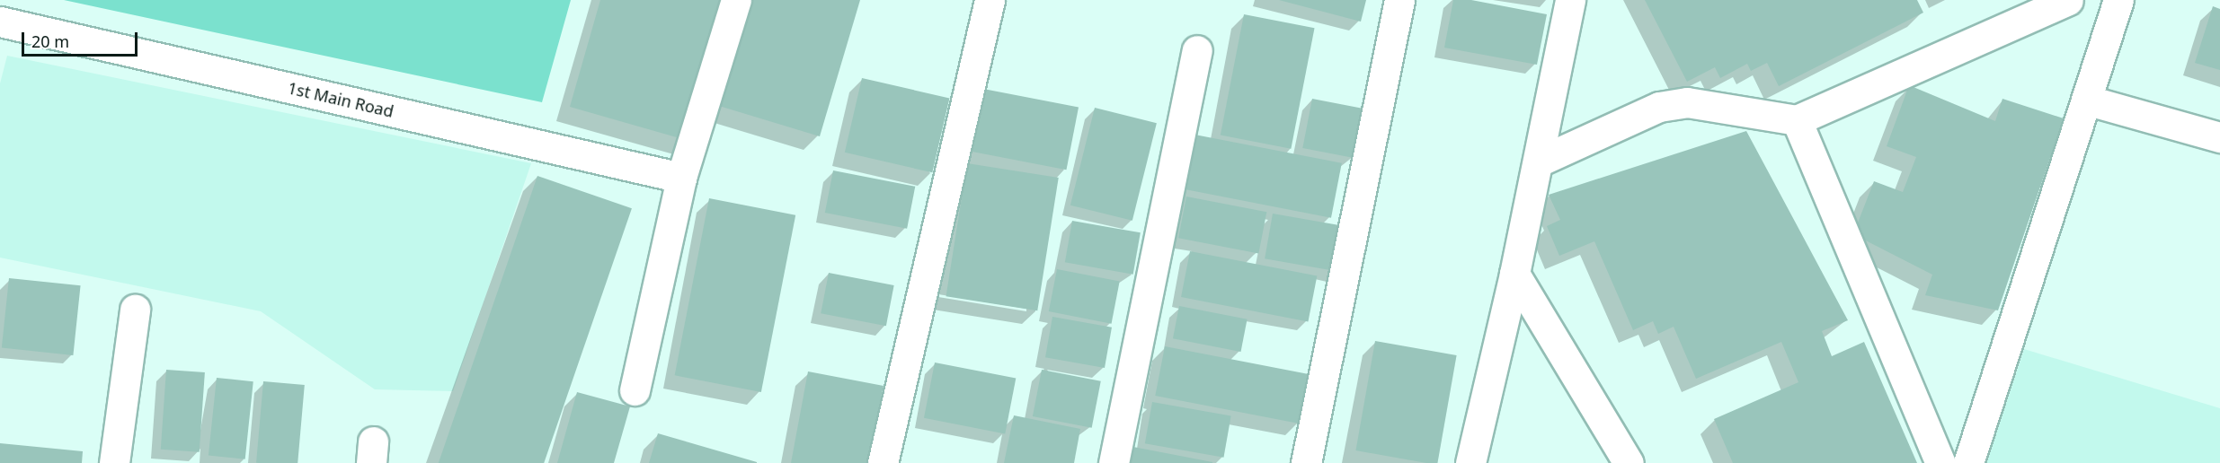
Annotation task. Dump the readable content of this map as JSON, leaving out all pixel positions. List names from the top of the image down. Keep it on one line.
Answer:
{"streets":{"street":["1st Main Road"]},"scale_bar":"20 m"}
